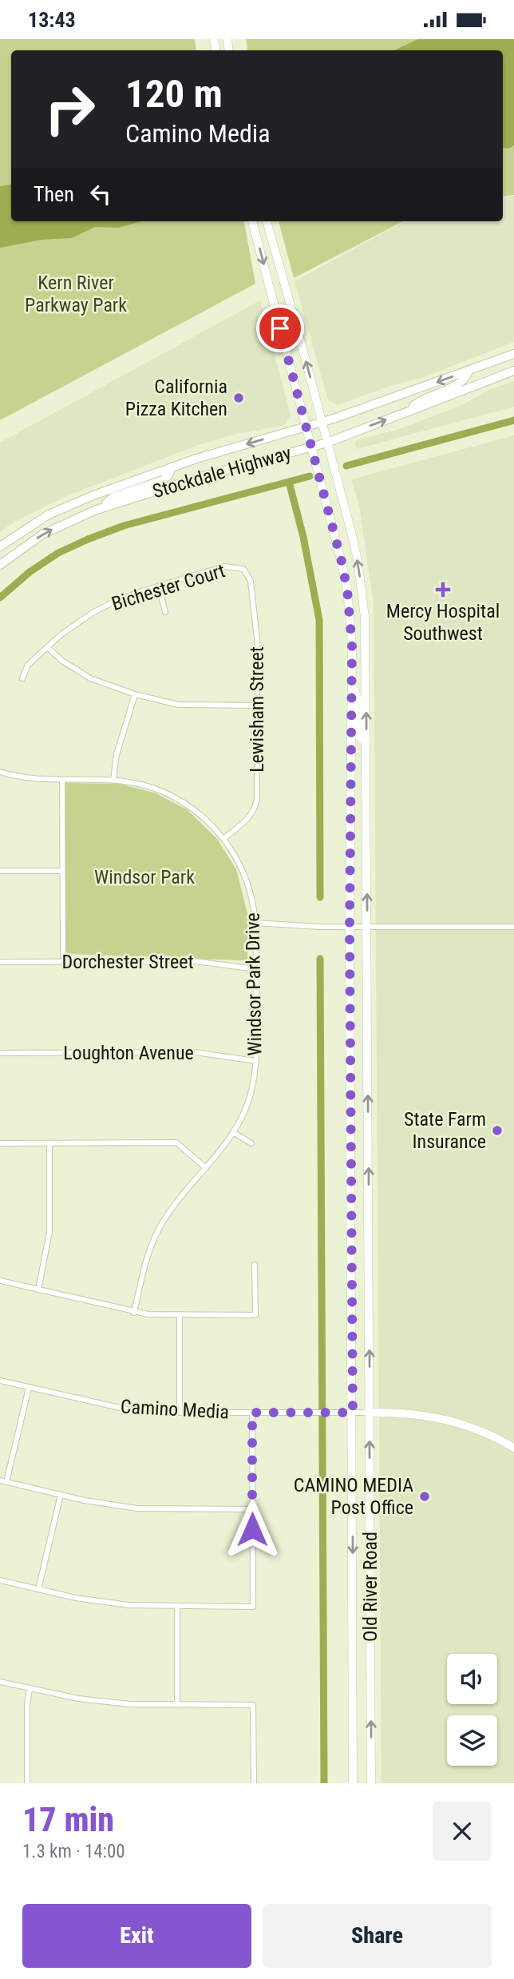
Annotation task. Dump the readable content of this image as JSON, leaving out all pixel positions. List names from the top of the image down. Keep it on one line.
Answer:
{"streets":{"main road":["Stockdale Highway","Camino Media","Old River Road"],"street":["Bichester Court","Lewisham Street","Dorchester Street","Windsor Park Drive","Loughton Avenue"]},"crossings":[["Stockdale Highway","Old River Road"],["Bichester Court","Lewisham Street"],["Lewisham Street","Windsor Park Drive"],["Dorchester Street","Windsor Park Drive"],["Windsor Park Drive","Loughton Avenue"],["Camino Media","Old River Road"]],"parks":["Kern River Parkway Park","Windsor Park"],"places":{"other":["California Pizza Kitchen","State Farm Insurance","CAMINO MEDIA Post Office"],"health":["Mercy Hospital Southwest"]},"page":{"status":"13:43","turn":["120 m","Camino Media"],"then":"Then","heading":["17 min","1.3 km · 14:00"],"buttons":["Exit","Share"]}}
